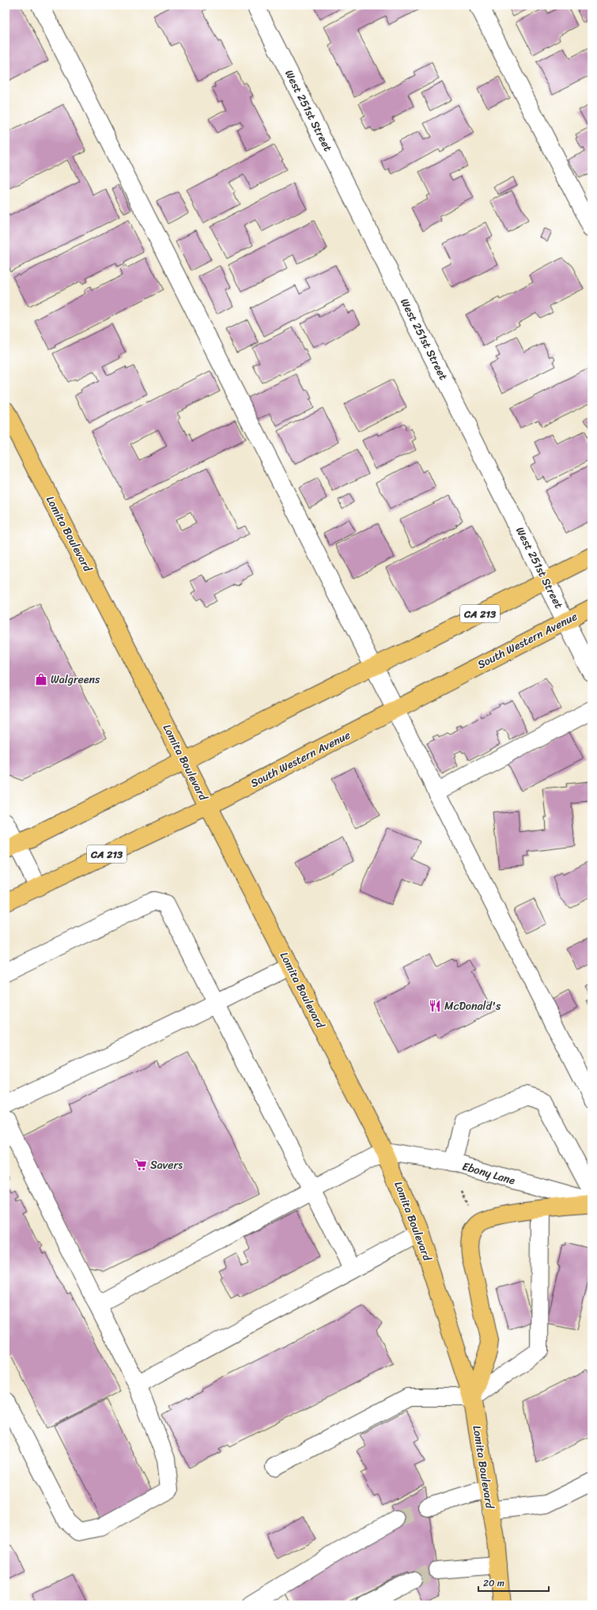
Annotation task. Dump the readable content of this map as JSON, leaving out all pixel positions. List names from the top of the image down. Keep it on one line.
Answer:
{"streets":{"main road":["Lomita Boulevard","CA 213","South Western Avenue"],"street":["West 251st Street","Ebony Lane"]},"crossings":[["West 251st Street","CA 213"],["West 251st Street","South Western Avenue"],["Lomita Boulevard","CA 213"],["Lomita Boulevard","South Western Avenue"],["Lomita Boulevard","Ebony Lane"]],"places":{"shop":["Walgreens"],"restaurant":["McDonald's"],"supermarket":["Savers"]},"scale_bar":"20 m"}
